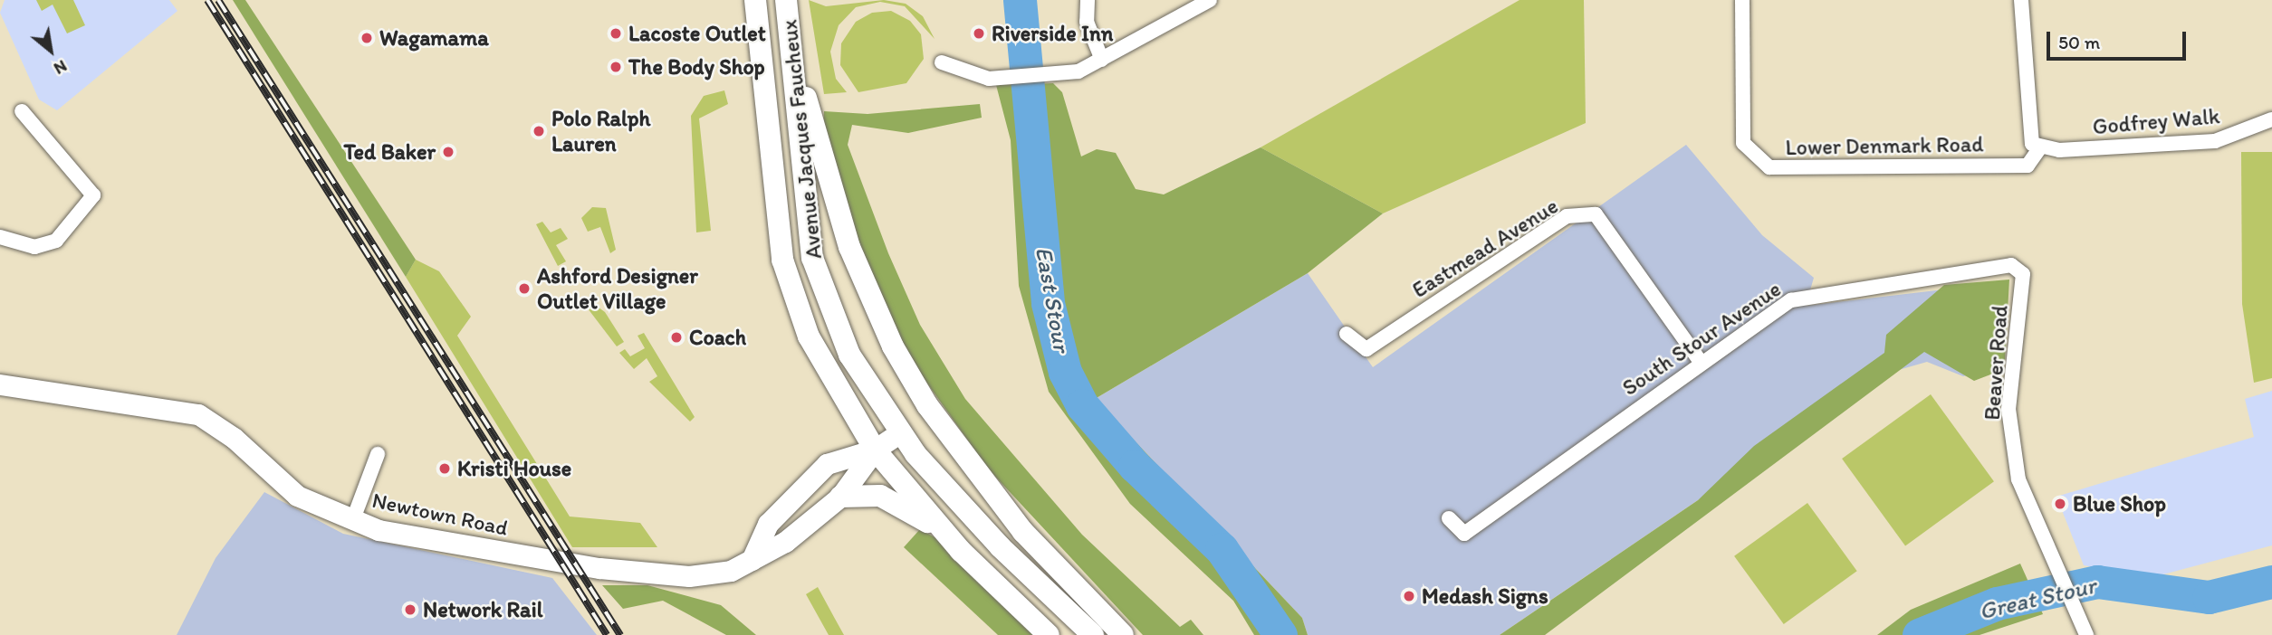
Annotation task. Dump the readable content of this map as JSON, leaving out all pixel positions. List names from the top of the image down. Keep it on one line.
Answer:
{"streets":{"main road":["Avenue Jacques Faucheux"],"street":["Godfrey Walk","Lower Denmark Road","Eastmead Avenue","South Stour Avenue","Beaver Road","Newtown Road"]},"crossings":[["Godfrey Walk","Lower Denmark Road"],["Avenue Jacques Faucheux","Newtown Road"],["Eastmead Avenue","South Stour Avenue"],["South Stour Avenue","Beaver Road"]],"water":["East Stour","Great Stour"],"places":["Lacoste Outlet","Riverside Inn","Wagamama","The Body Shop","Polo Ralph Lauren","Ted Baker","Ashford Designer Outlet Village","Coach","Kristi House","Blue Shop","Medash Signs","Network Rail"],"scale_bar":"50 m","north":"bottom right"}
